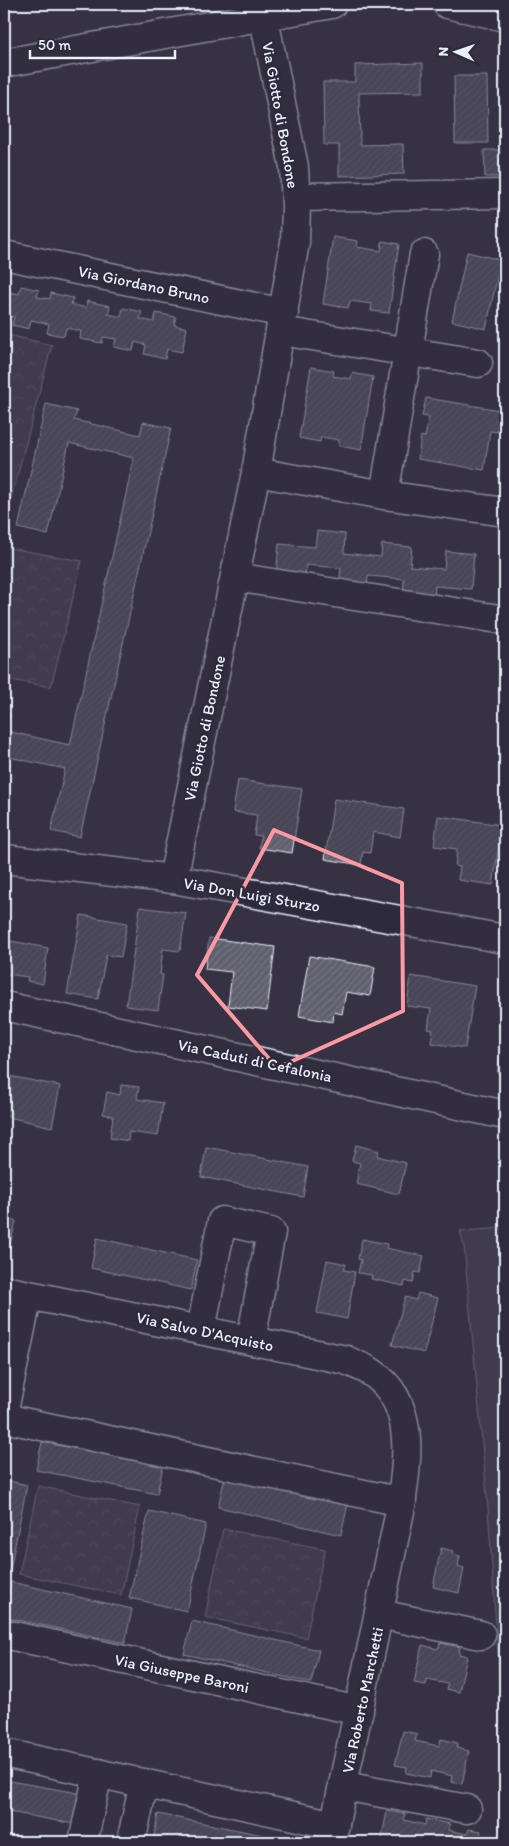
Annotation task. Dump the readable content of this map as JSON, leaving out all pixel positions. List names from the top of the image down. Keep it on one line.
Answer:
{"streets":{"street":["Via Giotto di Bondone","Via Giordano Bruno","Via Don Luigi Sturzo","Via Caduti di Cefalonia","Via Salvo D'Acquisto","Via Giuseppe Baroni","Via Roberto Marchetti"]},"crossings":[["Via Giotto di Bondone","Via Giordano Bruno"],["Via Giotto di Bondone","Via Don Luigi Sturzo"],["Via Salvo D'Acquisto","Via Roberto Marchetti"],["Via Giuseppe Baroni","Via Roberto Marchetti"]],"scale_bar":"50 m","north":"left"}
